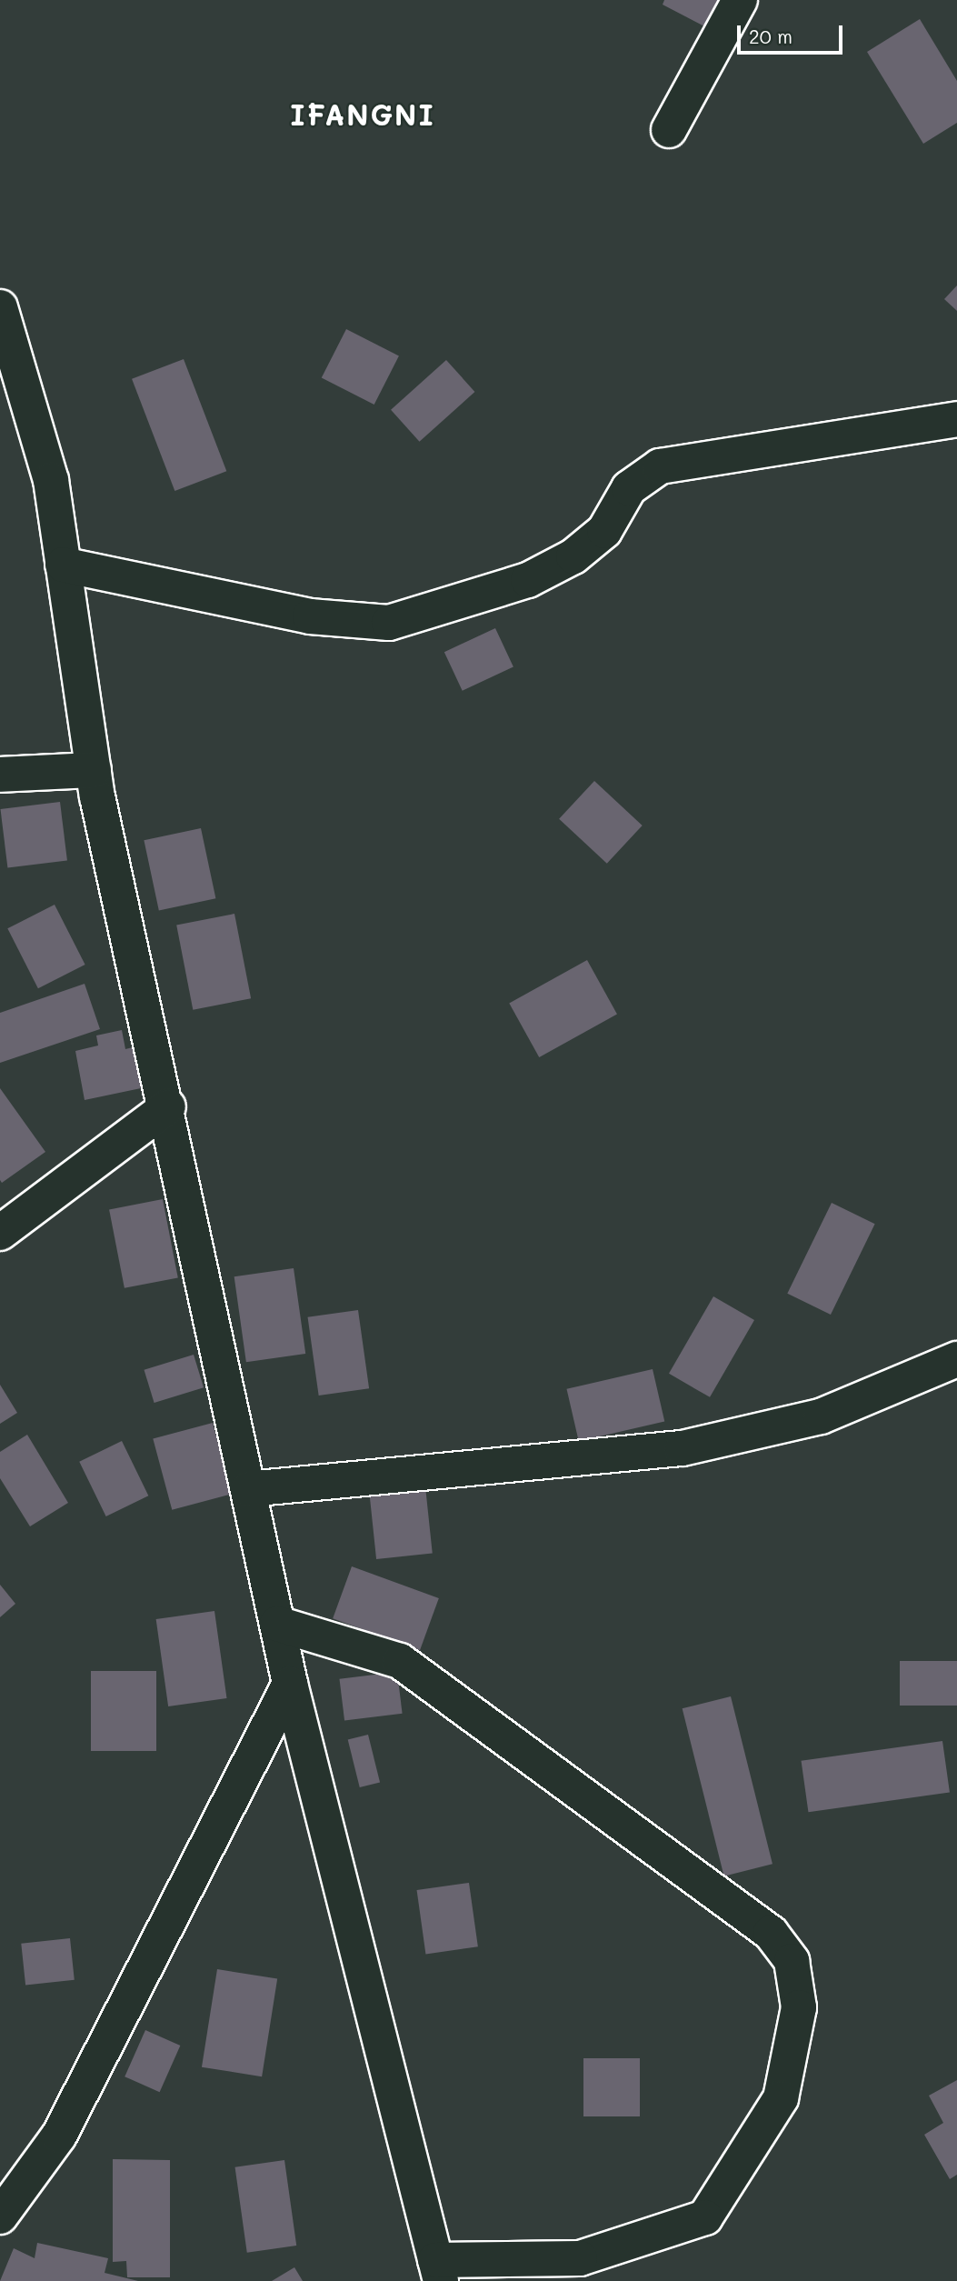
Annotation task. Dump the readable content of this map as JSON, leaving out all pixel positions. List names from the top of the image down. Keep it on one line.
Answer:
{"districts":["IFANGNI"],"scale_bar":"20 m"}
